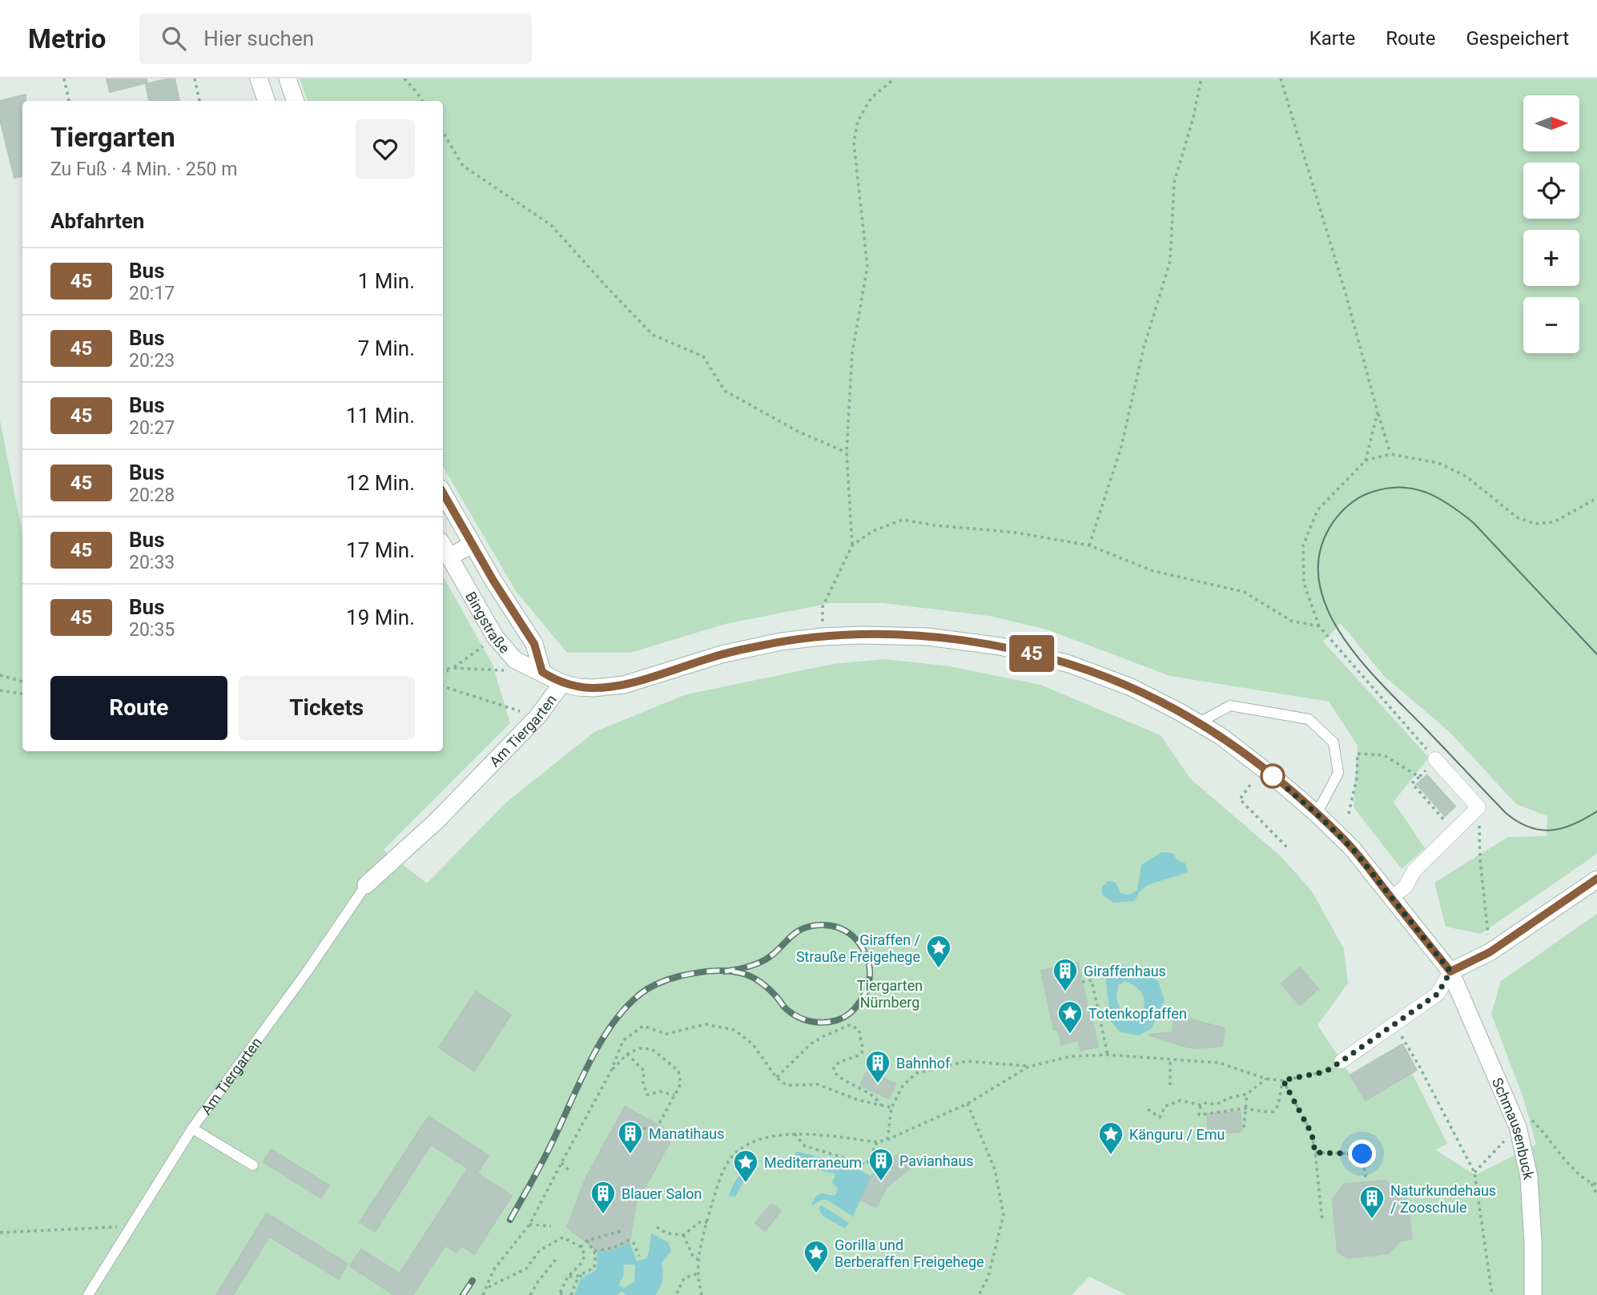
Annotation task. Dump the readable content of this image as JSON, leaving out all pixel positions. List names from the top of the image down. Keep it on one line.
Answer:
{"streets":{"street":["Bingstraße","Am Tiergarten","Schmausenbuck"]},"crossings":[["Bingstraße","Am Tiergarten"],["Am Tiergarten","Schmausenbuck"]],"parks":["Tiergarten Nürnberg"],"places":{"place":["Giraffen / Strauße Freigehege","Totenkopfaffen","Känguru / Emu","Mediterraneum","Gorilla und Berberaffen Freigehege"],"building":["Giraffenhaus","Bahnhof","Manatihaus","Pavianhaus","Blauer Salon","Naturkundehaus / Zooschule"]},"lines":["bus line 45"],"north":"right","page":{"header":"Metrio","search":"Hier suchen","nav":["Karte","Route","Gespeichert"],"on_map":"45","map_buttons":["+","−"],"heading":[["Tiergarten","Zu Fuß · 4 Min. · 250 m"],"Abfahrten"],"list":[{"mark":"45","name":"Bus","note":"20:17","value":"1 Min."},{"mark":"45","name":"Bus","note":"20:23","value":"7 Min."},{"mark":"45","name":"Bus","note":"20:27","value":"11 Min."},{"mark":"45","name":"Bus","note":"20:28","value":"12 Min."},{"mark":"45","name":"Bus","note":"20:33","value":"17 Min."},{"mark":"45","name":"Bus","note":"20:35","value":"19 Min."}],"buttons":["Route","Tickets"]}}
